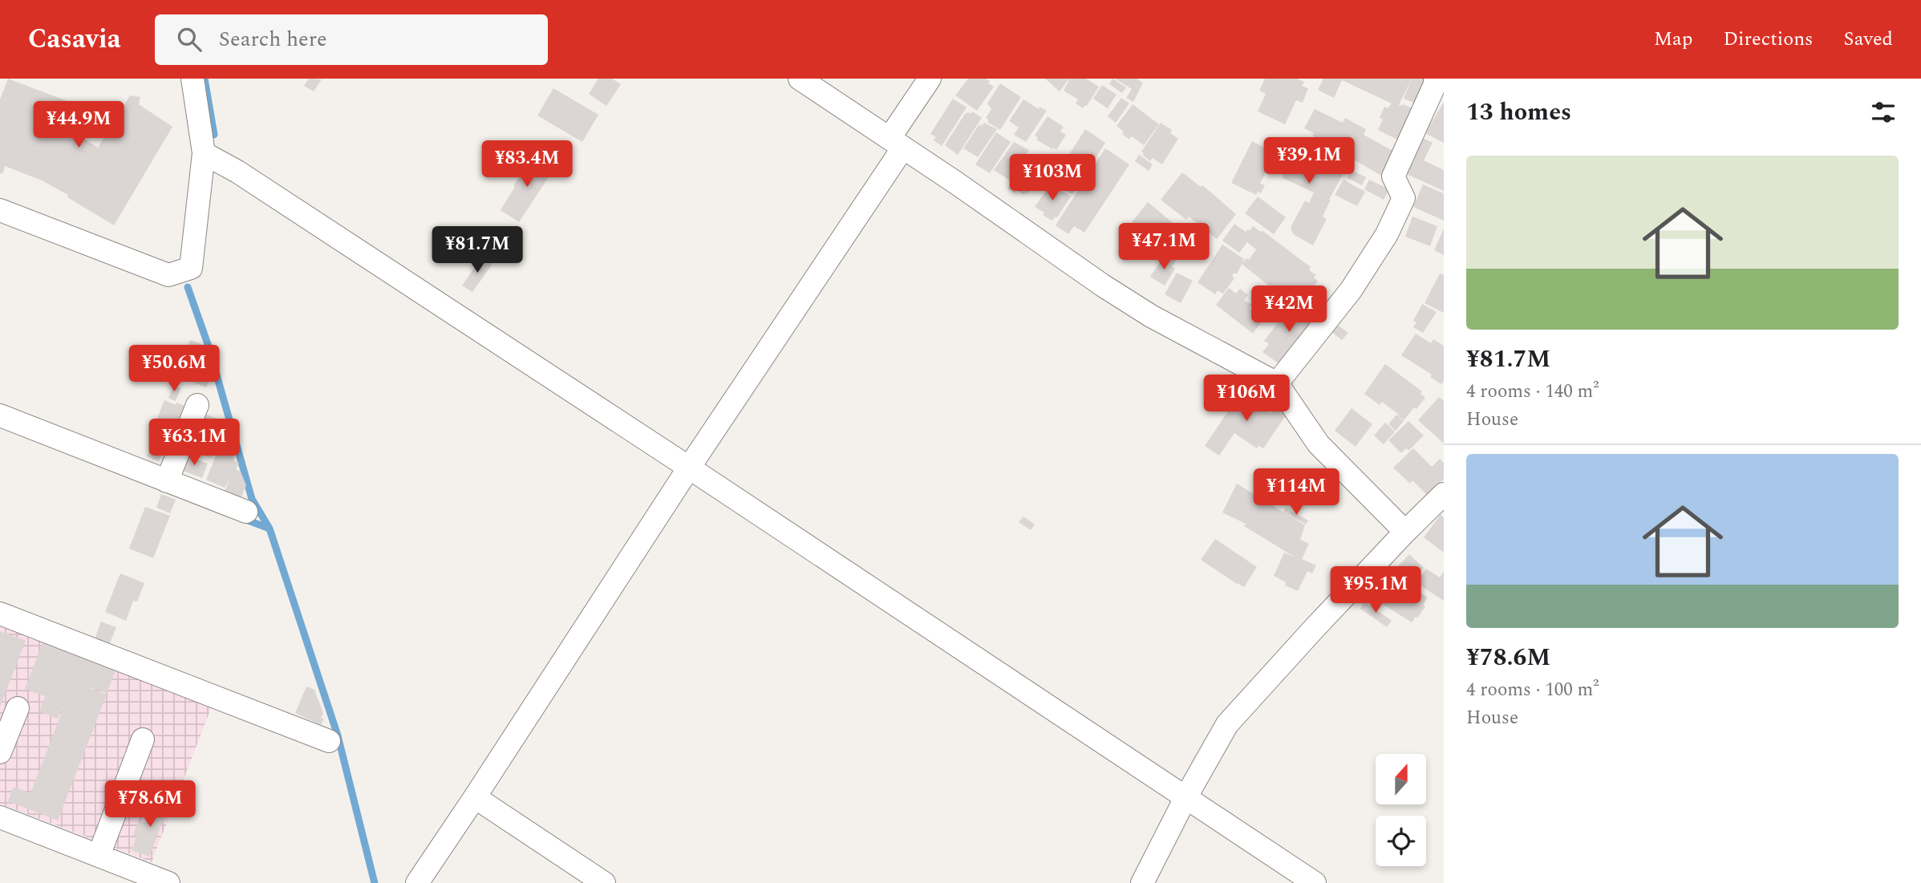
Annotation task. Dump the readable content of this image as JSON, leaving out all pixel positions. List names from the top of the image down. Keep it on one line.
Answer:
{"north":"top","page":{"header":"Casavia","search":"Search here","nav":["Map","Directions","Saved"],"heading":"13 homes","price":["¥44.9M","¥39.1M","¥83.4M","¥103M","¥47.1M","¥81.7M","¥42M","¥50.6M","¥106M","¥63.1M","¥114M","¥95.1M","¥78.6M"],"list":[{"name":"¥81.7M","note":"4 rooms · 140 m² · House"},{"name":"¥78.6M","note":"4 rooms · 100 m² · House"}]}}
